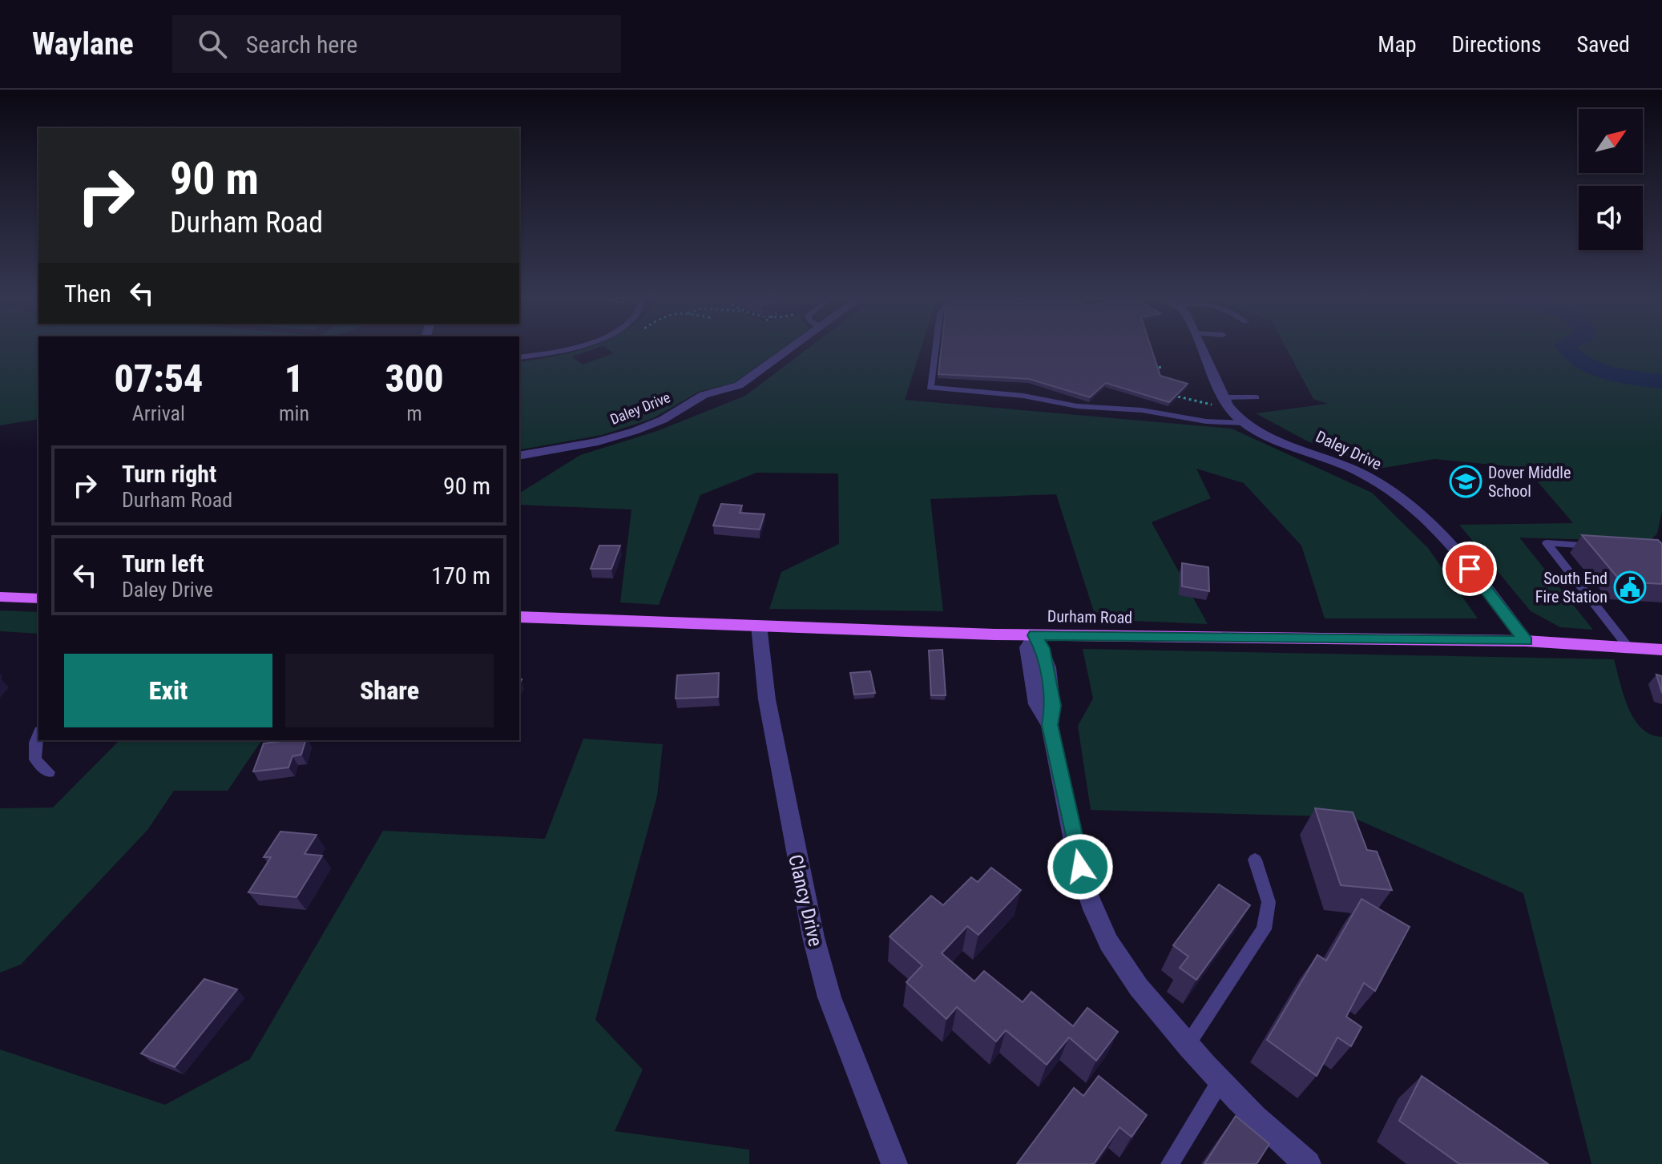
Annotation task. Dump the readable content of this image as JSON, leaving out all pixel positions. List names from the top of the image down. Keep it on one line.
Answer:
{"streets":{"main road":["Durham Road"],"street":["Daley Drive","Clancy Drive"]},"crossings":[["Daley Drive","Durham Road"],["Durham Road","Clancy Drive"]],"places":{"school or university":["Dover Middle School"],"public building":["South End Fire Station"]},"north":"top right","page":{"header":"Waylane","search":"Search here","nav":["Map","Directions","Saved"],"turn":["90 m","Durham Road"],"then":"Then","eta":["07:54","Arrival","1","min","300","m"],"list":[{"name":"Turn right","note":"Durham Road","value":"90 m"},{"name":"Turn left","note":"Daley Drive","value":"170 m"}],"buttons":["Exit","Share"]}}
